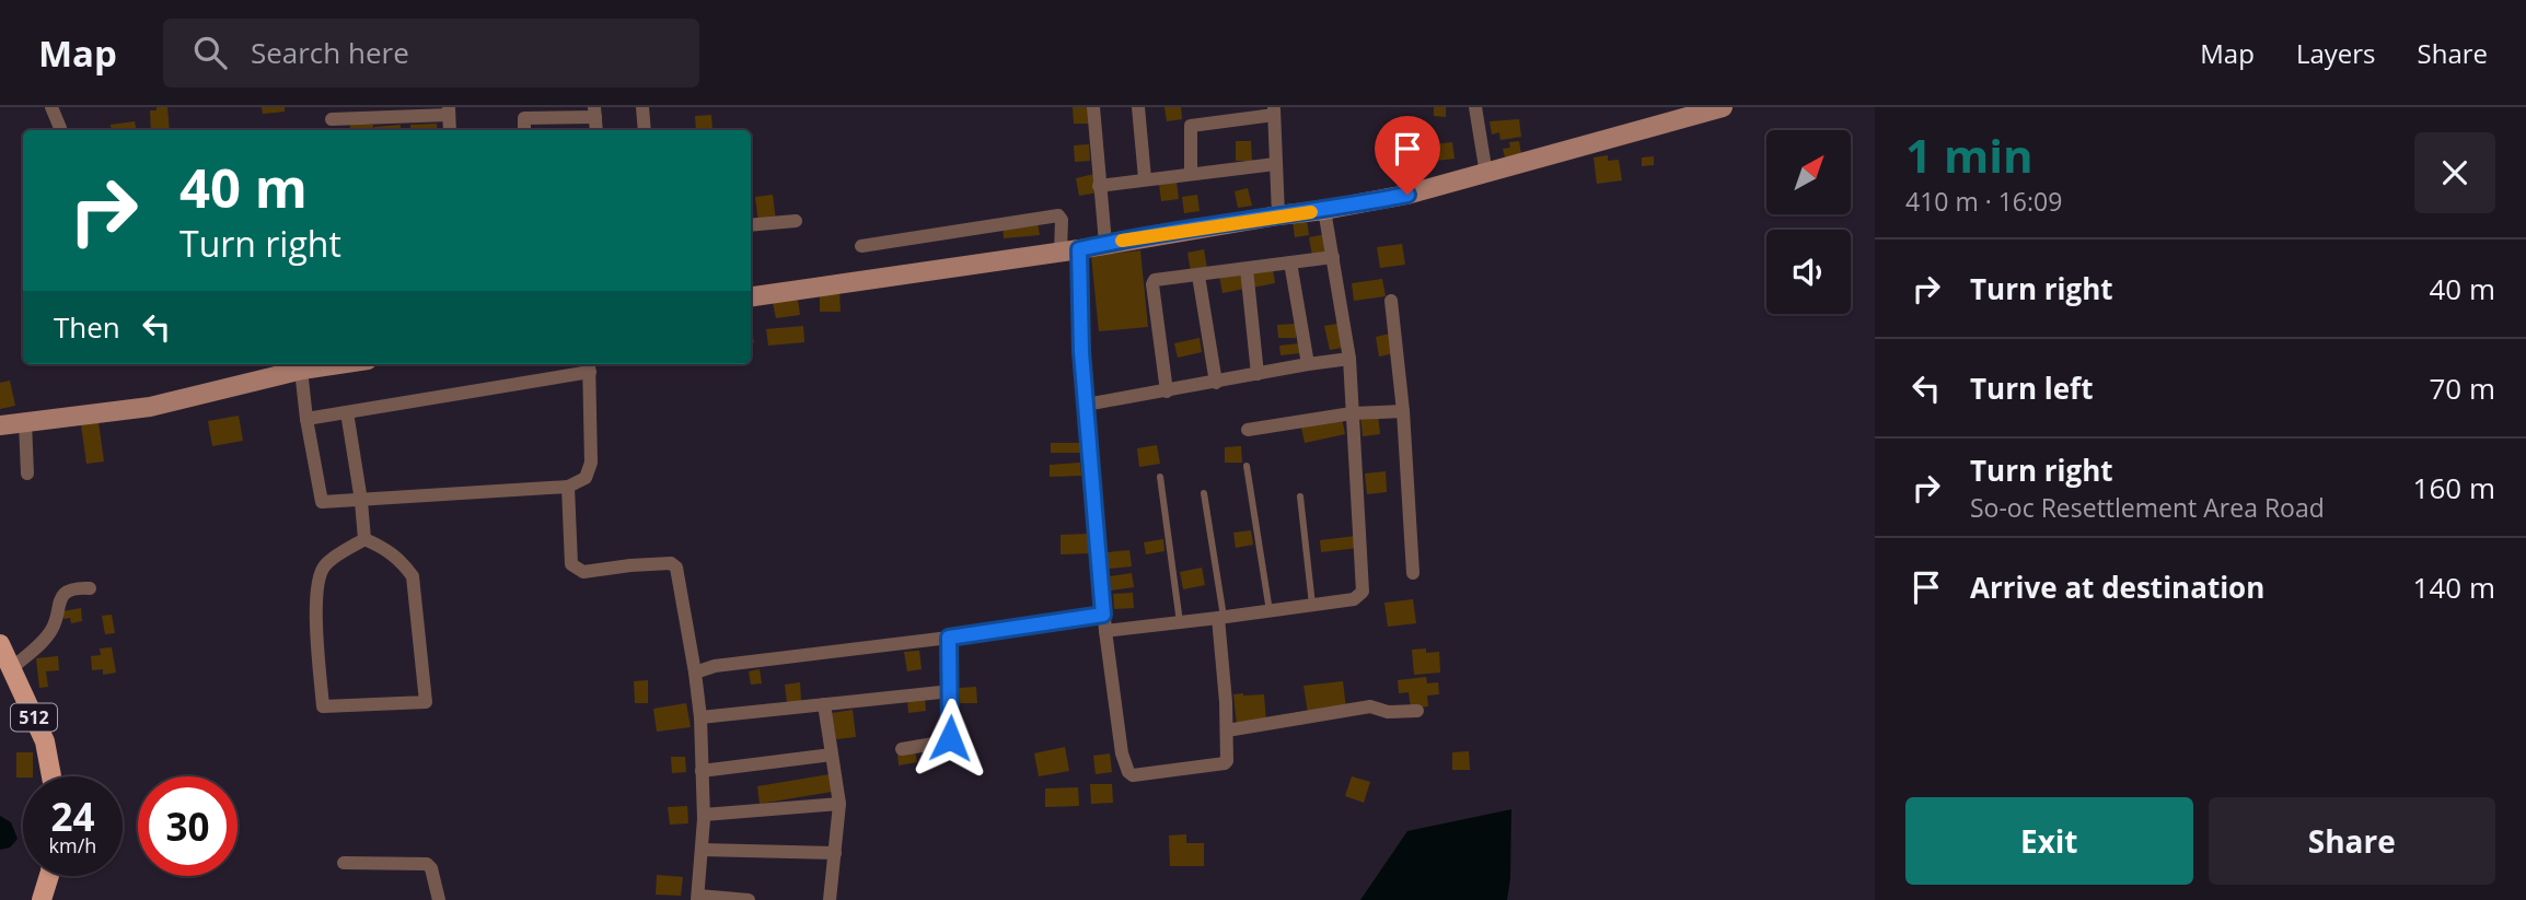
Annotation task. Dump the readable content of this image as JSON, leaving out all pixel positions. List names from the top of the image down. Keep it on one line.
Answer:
{"streets":{"main road":["512"]},"north":"top right","page":{"header":"Map","search":"Search here","nav":["Map","Layers","Share"],"heading":["1 min","410 m · 16:09"],"turn":["40 m","Turn right"],"list":[{"name":"Turn right","value":"40 m"},{"name":"Turn left","value":"70 m"},{"name":"Turn right","note":"So-oc Resettlement Area Road","value":"160 m"},{"name":"Arrive at destination","value":"140 m"}],"then":"Then","speed":"24 km/h","limit":"30","buttons":["Exit","Share"]}}
